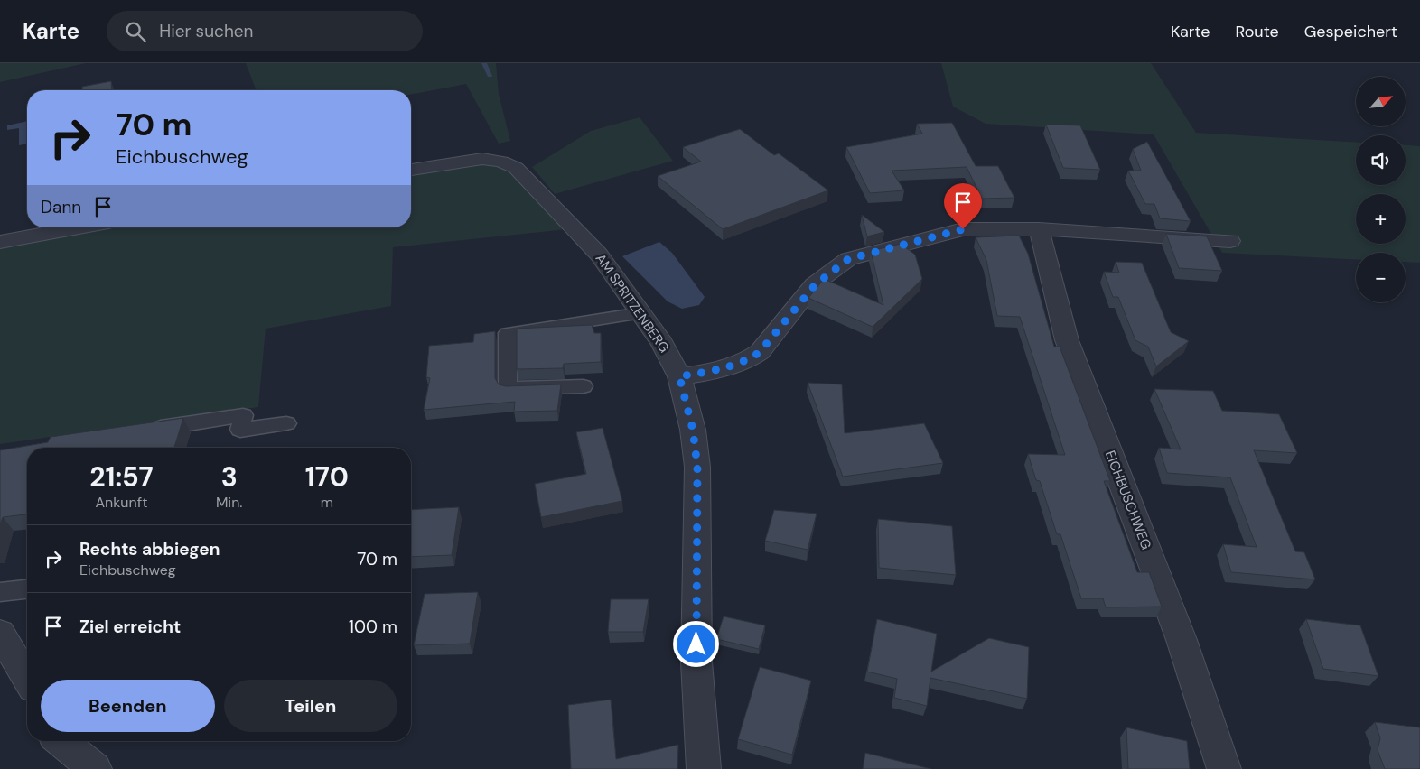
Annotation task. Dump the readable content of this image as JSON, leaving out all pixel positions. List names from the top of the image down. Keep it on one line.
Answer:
{"streets":{"street":["AM SPRITZENBERG","EICHBUSCHWEG"]},"north":"top right","page":{"header":"Karte","search":"Hier suchen","nav":["Karte","Route","Gespeichert"],"map_buttons":["+","−"],"turn":["70 m","Eichbuschweg"],"then":"Dann","eta":["21:57","Ankunft","3","Min.","170","m"],"list":[{"name":"Rechts abbiegen","note":"Eichbuschweg","value":"70 m"},{"name":"Ziel erreicht","value":"100 m"}],"buttons":["Beenden","Teilen"]}}
